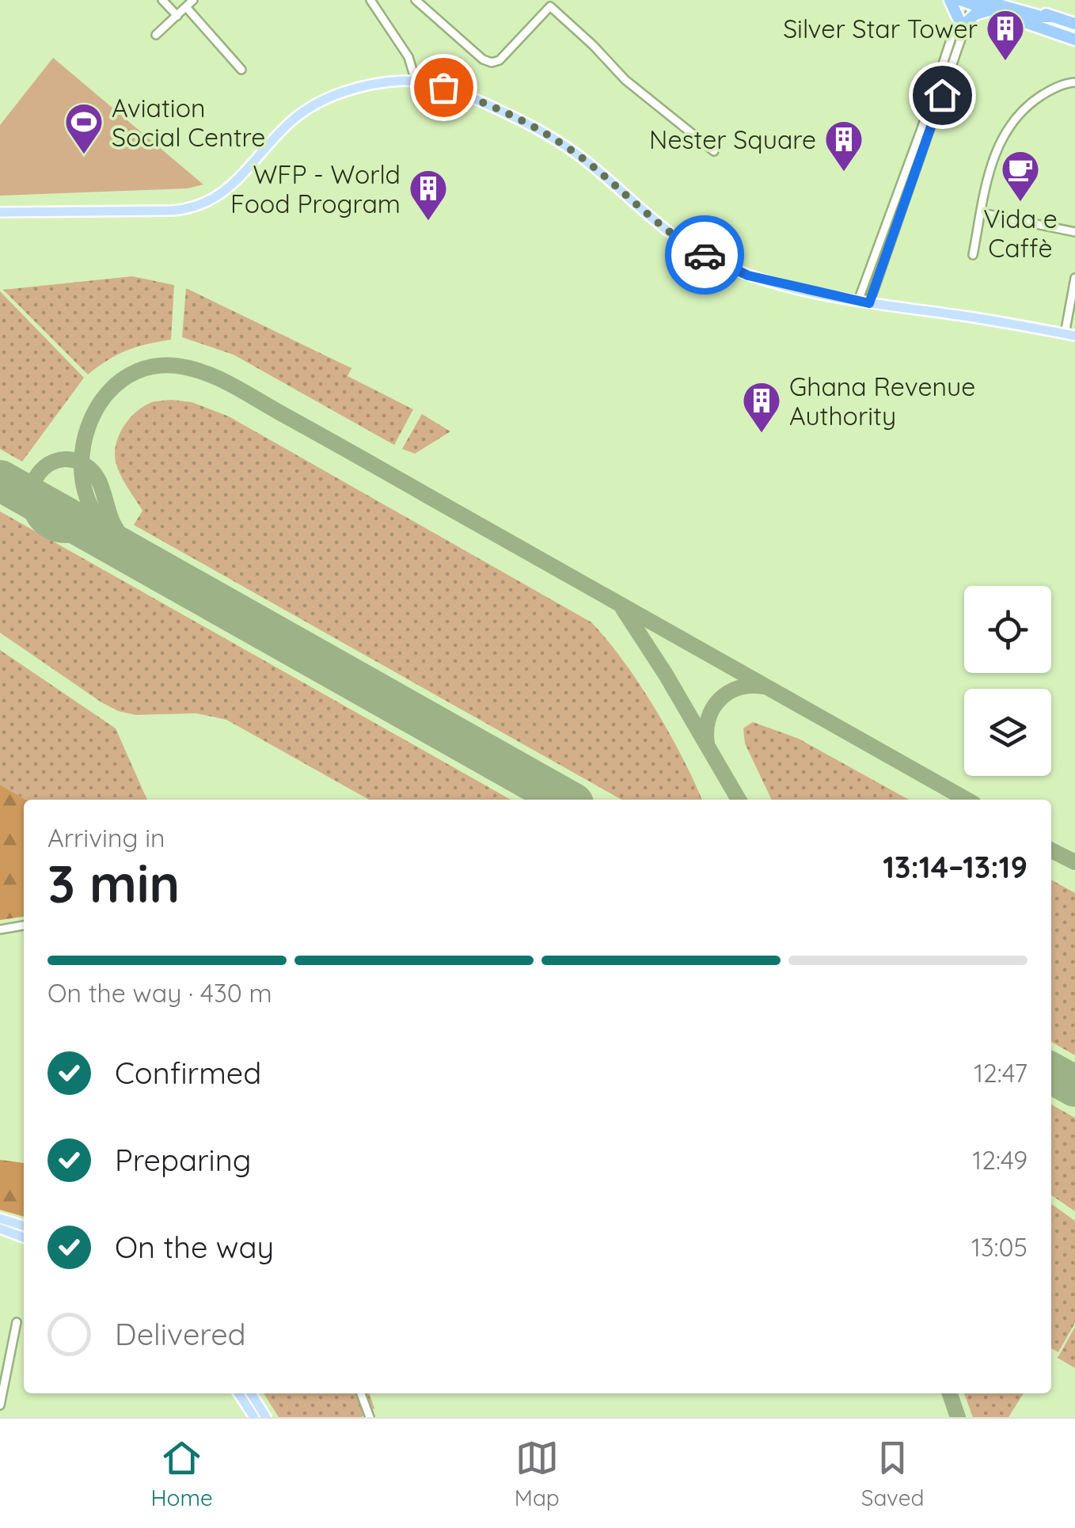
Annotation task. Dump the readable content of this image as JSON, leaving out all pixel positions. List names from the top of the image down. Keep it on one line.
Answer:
{"places":{"building":["Silver Star Tower","Nester Square","WFP - World Food Program","Ghana Revenue Authority"],"sports":["Aviation Social Centre"],"cafe":["Vida e Caffè"]},"page":{"heading":["3 min","Arriving in","13:14–13:19"],"bar":"On the way · 430 m","list":[["Confirmed","12:47"],["Preparing","12:49"],["On the way","13:05"],"Delivered"],"tabs":["Home","Map","Saved"]}}
